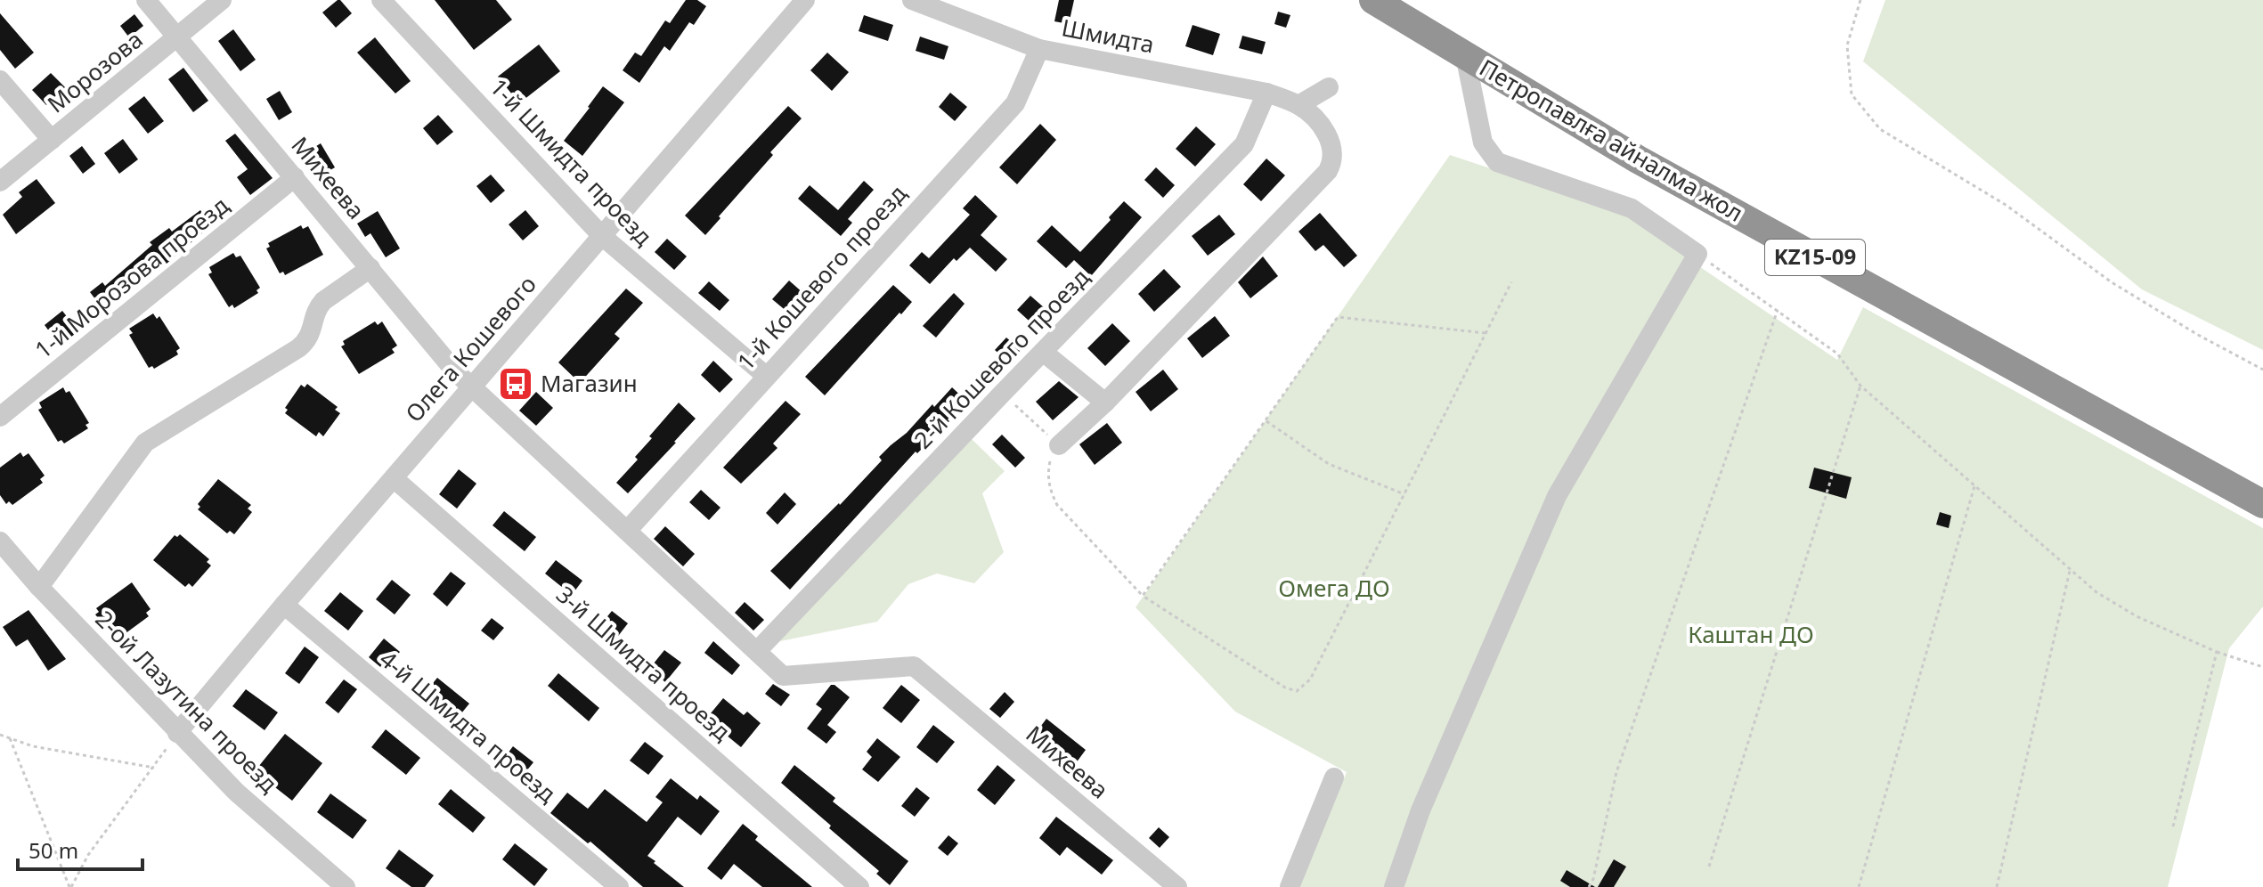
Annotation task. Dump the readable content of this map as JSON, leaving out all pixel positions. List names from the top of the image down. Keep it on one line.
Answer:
{"streets":{"highway":["Петропавлға айналма жол","KZ15-09"],"street":["Шмидта","Морозова","1-й Шмидта проезд","Михеева","1-й Морозова проезд","1-й Кошевого проезд","Олега Кошевого","2-й Кошевого проезд","3-й Шмидта проезд","2-ой Лазутина проезд","4-й Шмидта проезд"]},"crossings":[["Шмидта","1-й Кошевого проезд"],["Шмидта","2-й Кошевого проезд"],["Морозова","Михеева"],["1-й Шмидта проезд","1-й Кошевого проезд"],["1-й Шмидта проезд","Олега Кошевого"],["Михеева","1-й Морозова проезд"],["Михеева","Олега Кошевого"],["Михеева","2-й Кошевого проезд"],["Олега Кошевого","3-й Шмидта проезд"],["Олега Кошевого","2-ой Лазутина проезд"],["Олега Кошевого","4-й Шмидта проезд"]],"parks":["Омега ДО","Каштан ДО"],"places":{"bus stop":["Магазин"]},"scale_bar":"50 m"}
